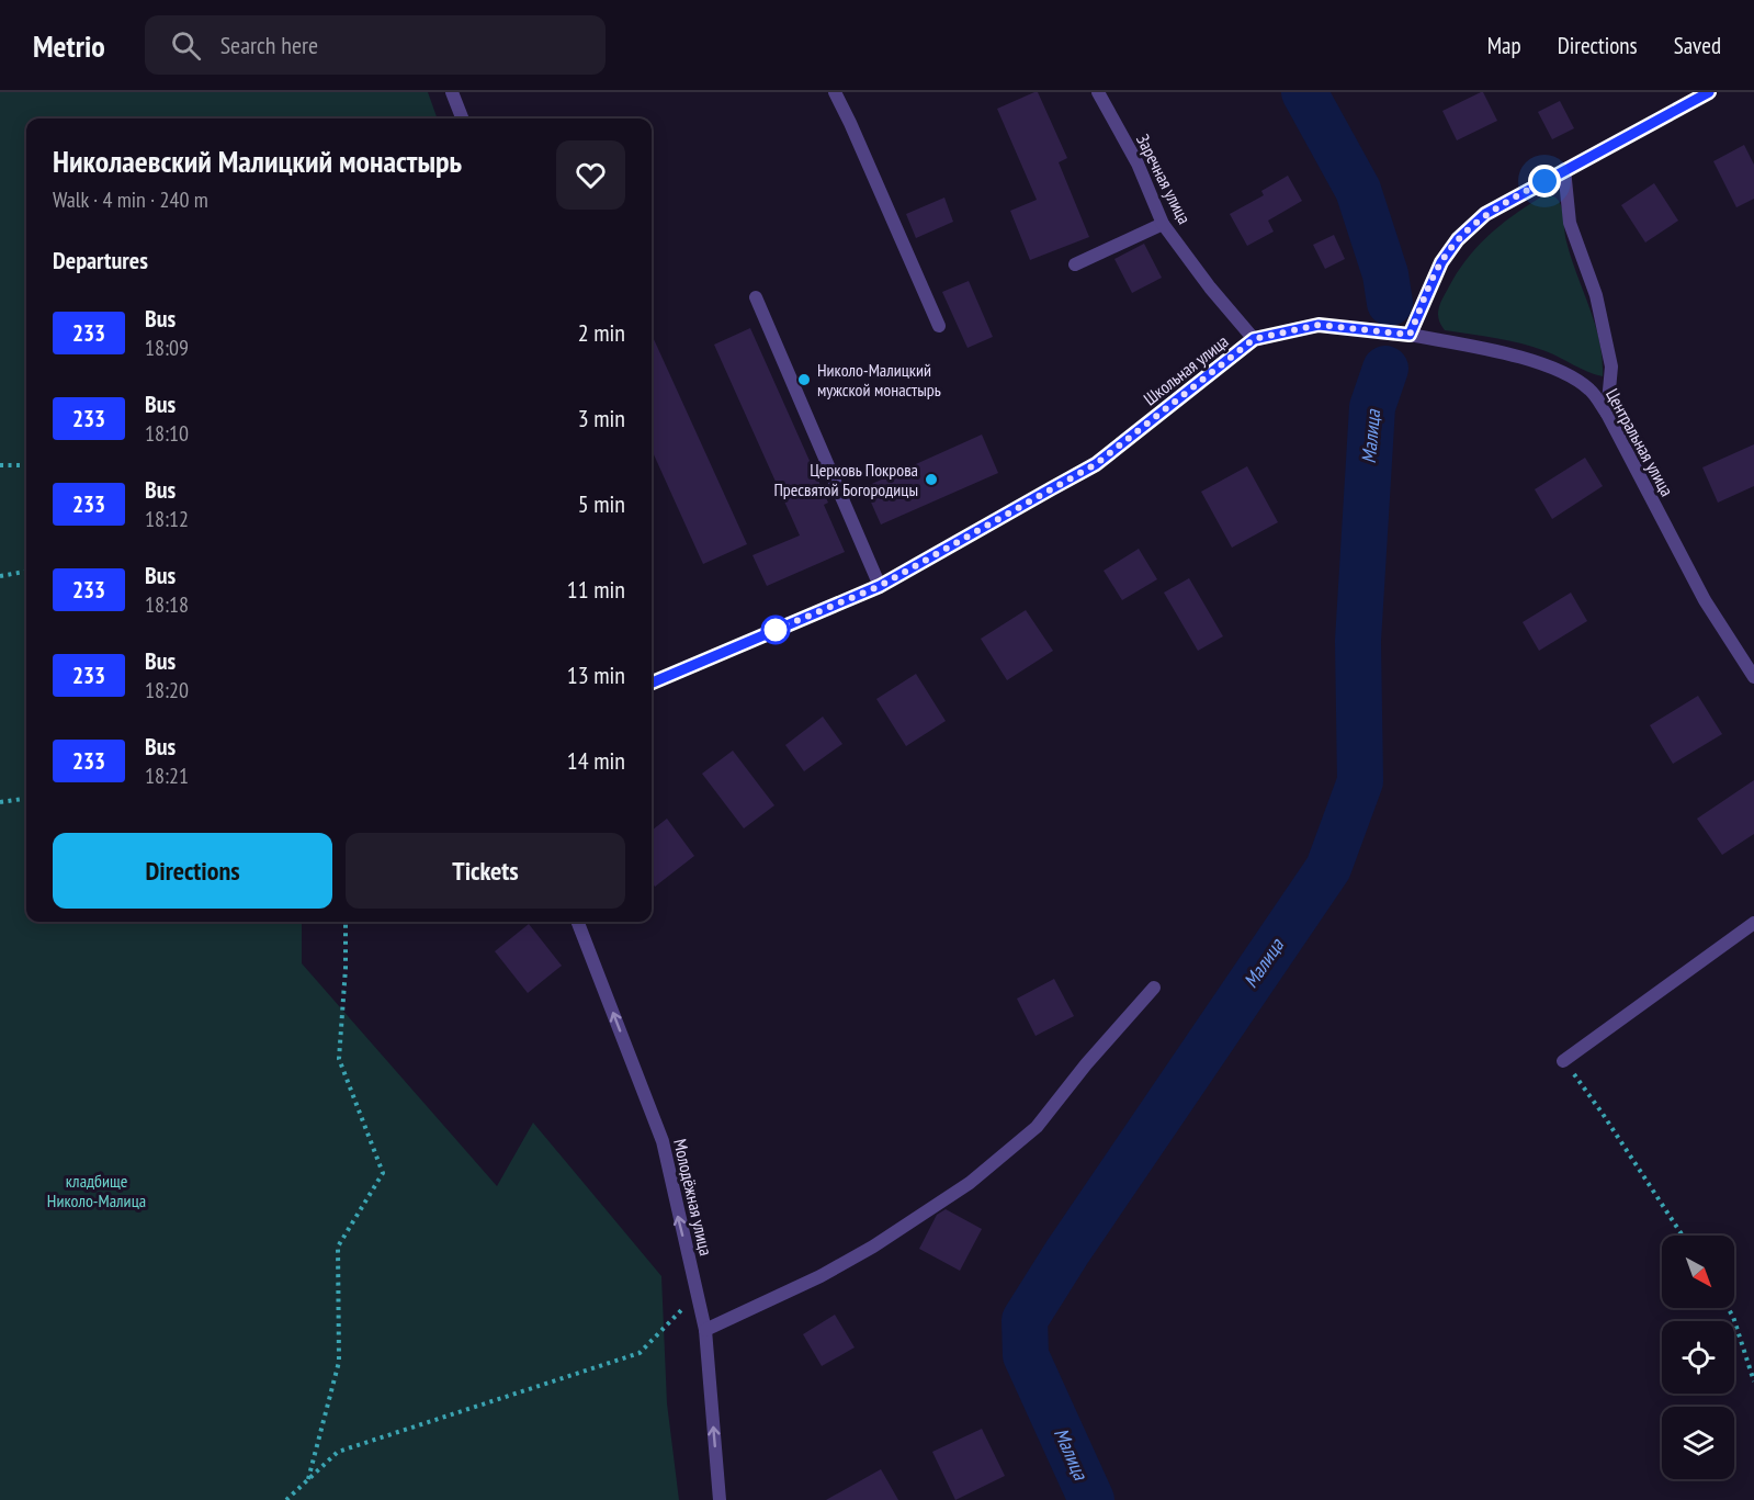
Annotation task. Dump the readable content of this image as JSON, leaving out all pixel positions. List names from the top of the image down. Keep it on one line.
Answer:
{"streets":{"street":["Заречная улица","Школьная улица","Центральная улица","Молодёжная улица"]},"crossings":[["Заречная улица","Школьная улица"],["Школьная улица","Центральная улица"]],"one_way":["Молодёжная улица"],"water":["Малица"],"parks":["кладбище Николо-Малица"],"places":["Николо-Малицкий мужской монастырь","Церковь Покрова Пресвятой Богородицы"],"lines":["bus line 233"],"north":"bottom right","page":{"header":"Metrio","search":"Search here","nav":["Map","Directions","Saved"],"heading":[["Николаевский Малицкий монастырь","Walk · 4 min · 240 m"],"Departures"],"list":[{"mark":"233","name":"Bus","note":"18:09","value":"2 min"},{"mark":"233","name":"Bus","note":"18:10","value":"3 min"},{"mark":"233","name":"Bus","note":"18:12","value":"5 min"},{"mark":"233","name":"Bus","note":"18:18","value":"11 min"},{"mark":"233","name":"Bus","note":"18:20","value":"13 min"},{"mark":"233","name":"Bus","note":"18:21","value":"14 min"}],"buttons":["Directions","Tickets"]}}
